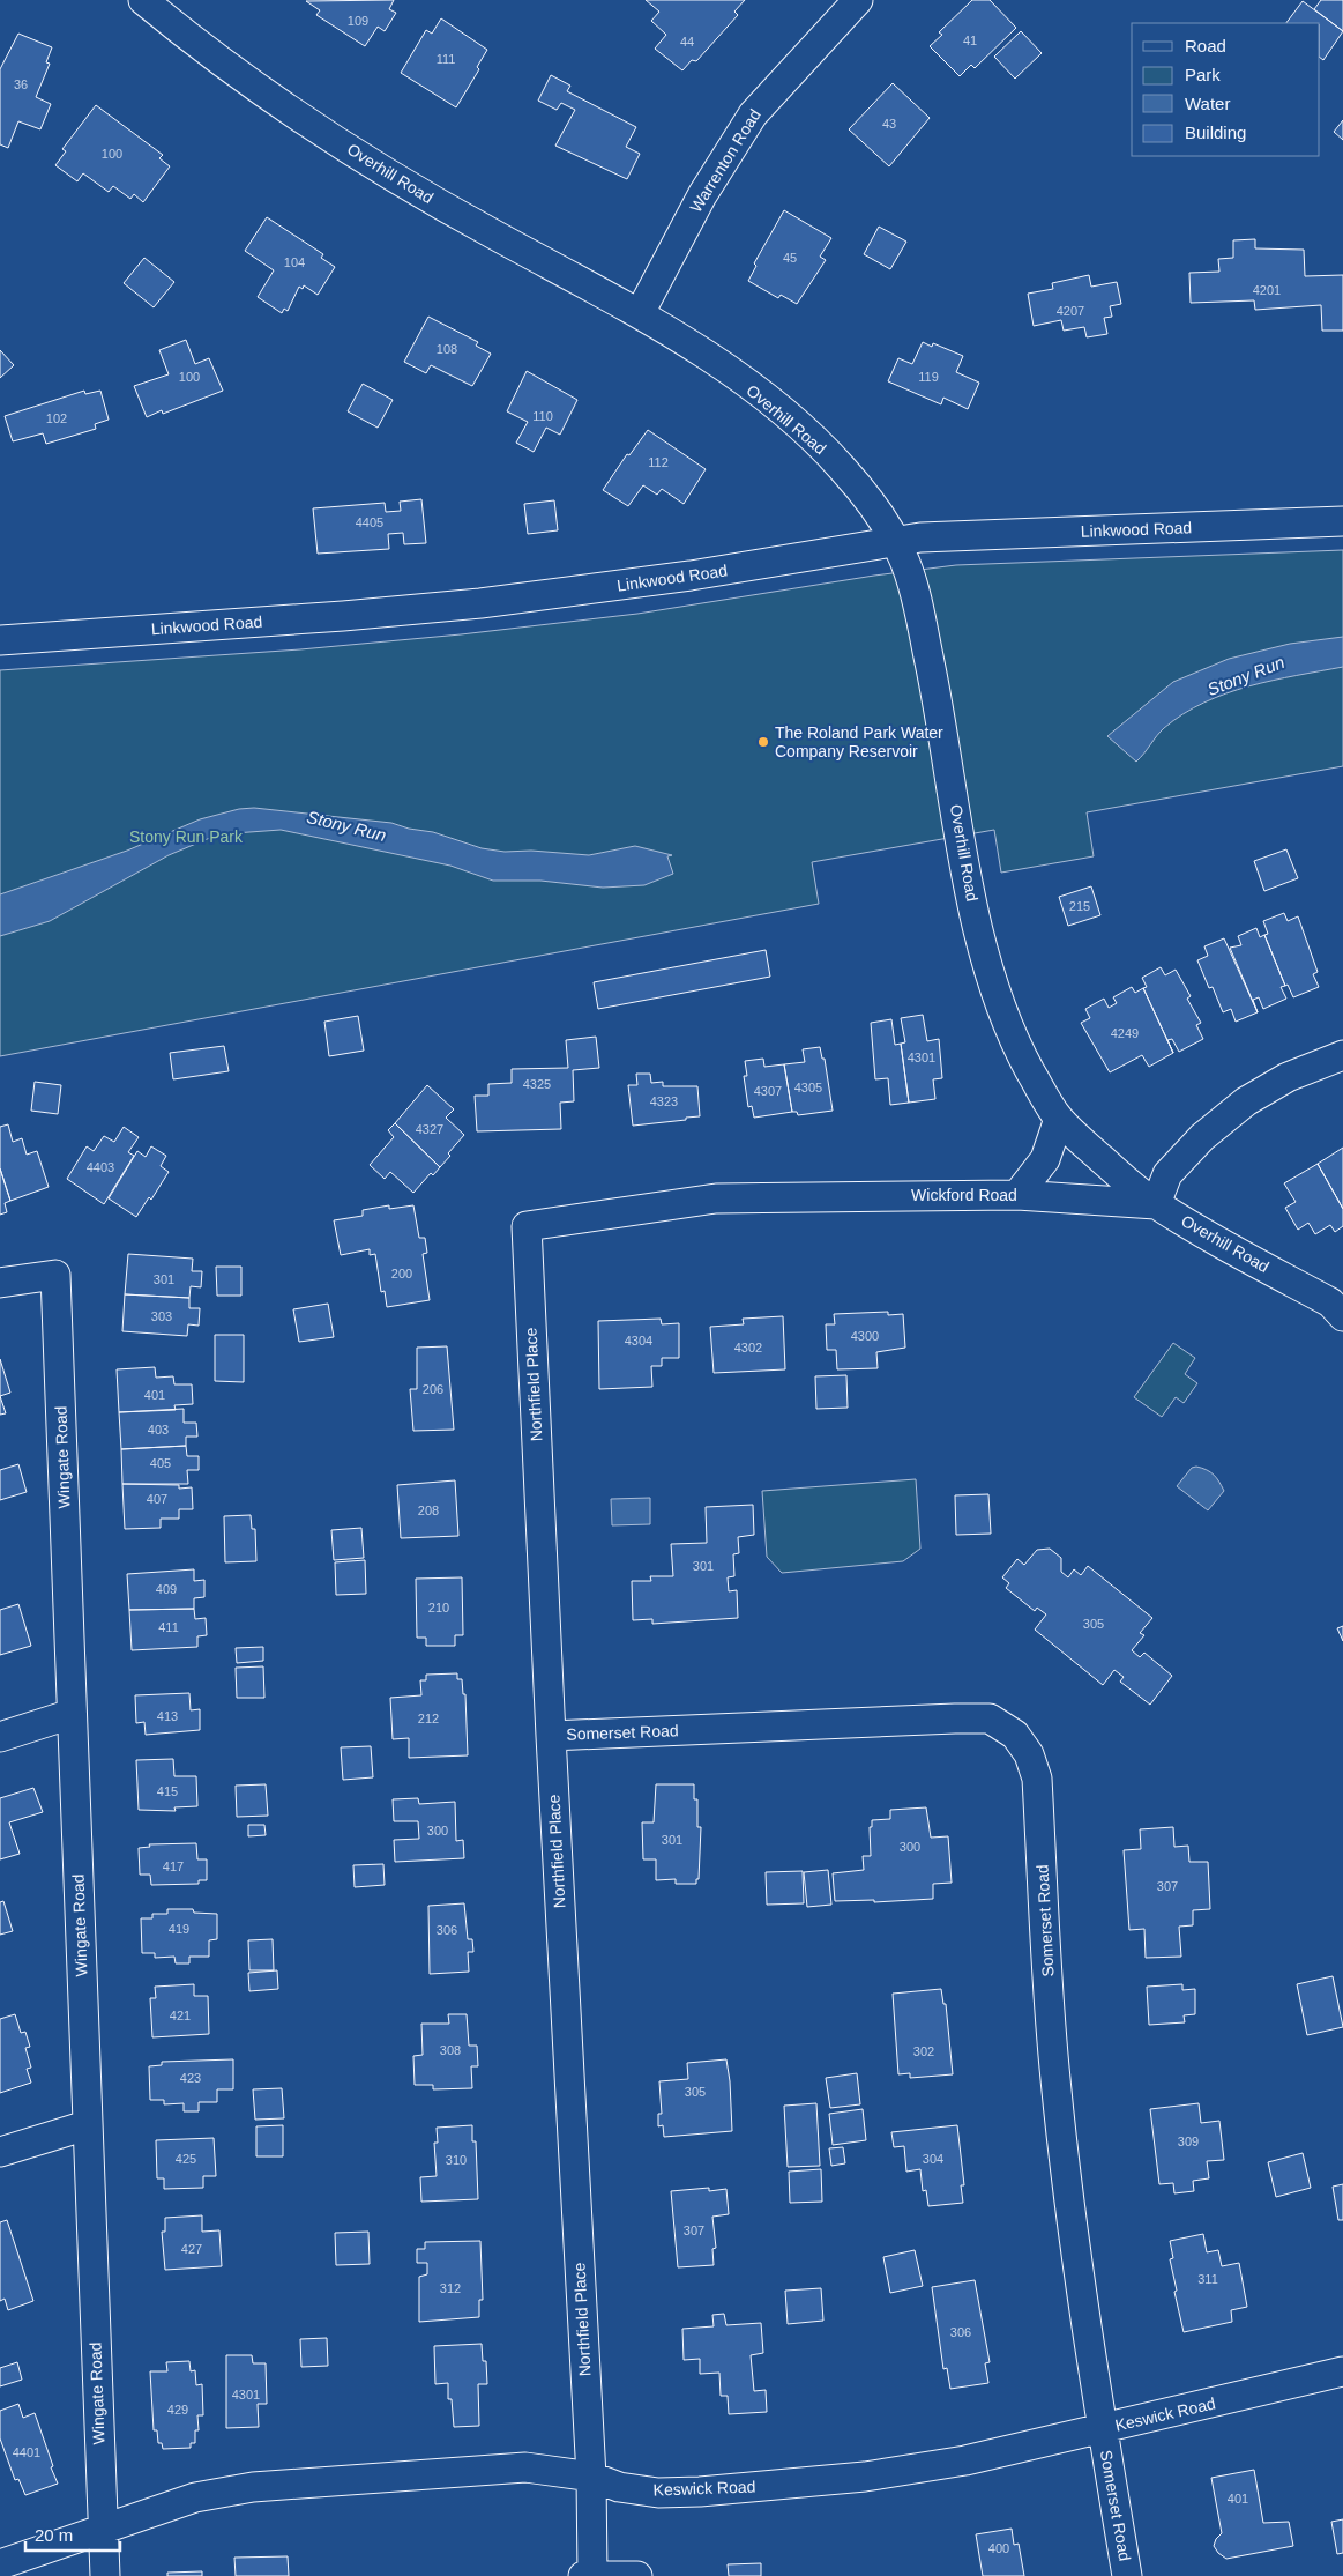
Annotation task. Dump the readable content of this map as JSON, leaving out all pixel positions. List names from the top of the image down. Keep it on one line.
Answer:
{"streets":{"street":["Warrenton Road","Overhill Road","Linkwood Road","Wickford Road","Northfield Place","Wingate Road","Somerset Road","Keswick Road"]},"crossings":[["Warrenton Road","Overhill Road"],["Overhill Road","Linkwood Road"],["Overhill Road","Wickford Road"],["Wickford Road","Northfield Place"],["Northfield Place","Somerset Road"],["Northfield Place","Keswick Road"],["Wingate Road","Keswick Road"],["Somerset Road","Keswick Road"]],"water":["Stony Run"],"parks":["Stony Run Park"],"places":["The Roland Park Water Company Reservoir"],"house_numbers":["109","41","44","111","36","43","100","45","104","4201","4207","108","100","119","110","102","112","4405","215","4249","4301","4325","4305","4307","4323","4327","4403","200","301","303","4300","4304","4302","206","401","403","405","407","208","301","409","210","305","411","413","212","415","300","301","300","417","307","419","306","421","308","302","423","305","309","425","304","310","307","427","311","312","306","4301","429","4401","401","400"],"legend":["Road","Park","Water","Building"],"scale_bar":"20 m"}
